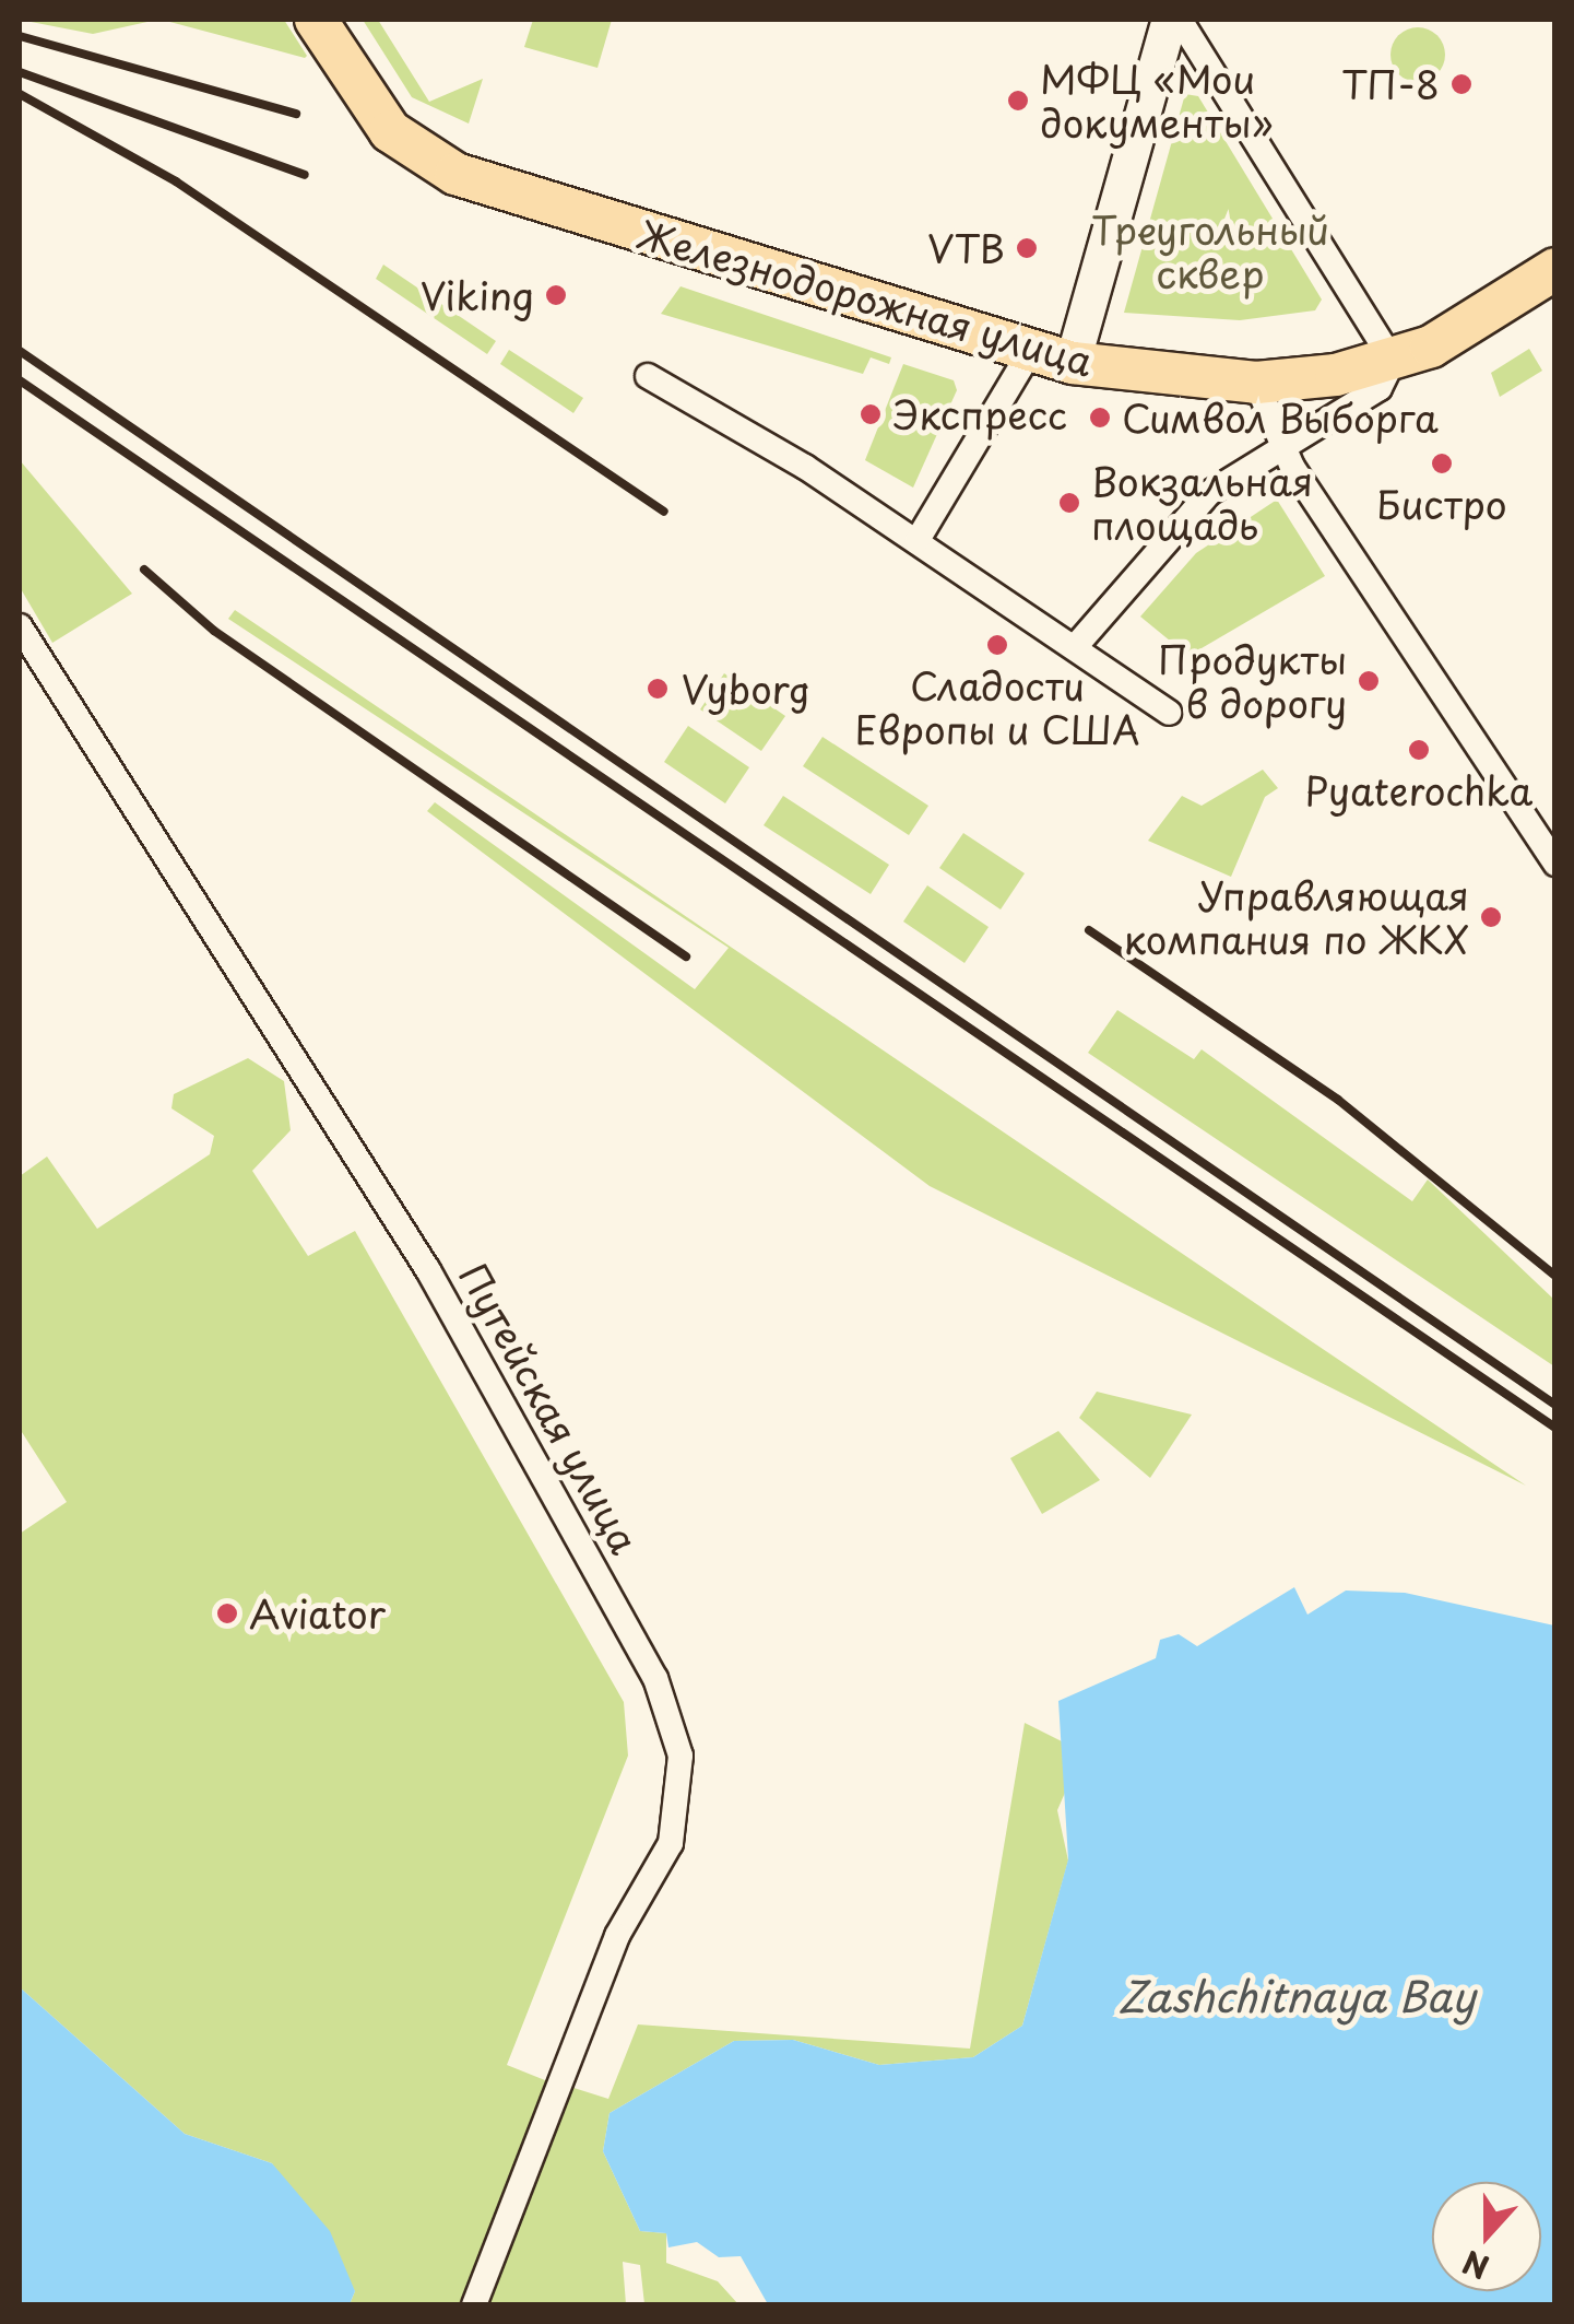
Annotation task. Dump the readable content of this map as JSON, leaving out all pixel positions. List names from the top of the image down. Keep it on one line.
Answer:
{"streets":{"main road":["Железнодорожная улица"],"street":["Путейская улица"]},"water":["Zashchitnaya Bay"],"parks":["Треугольный сквер"],"places":["ТП-8","МФЦ «Мои документы»","VTB","Viking","Экспресс","Символ Выборга","Бистро","Вокзальная площадь","Сладости Европы и США","Продукты в дорогу","Vyborg","Pyaterochka","Управляющая компания по ЖКХ","Aviator"],"north":"bottom"}
